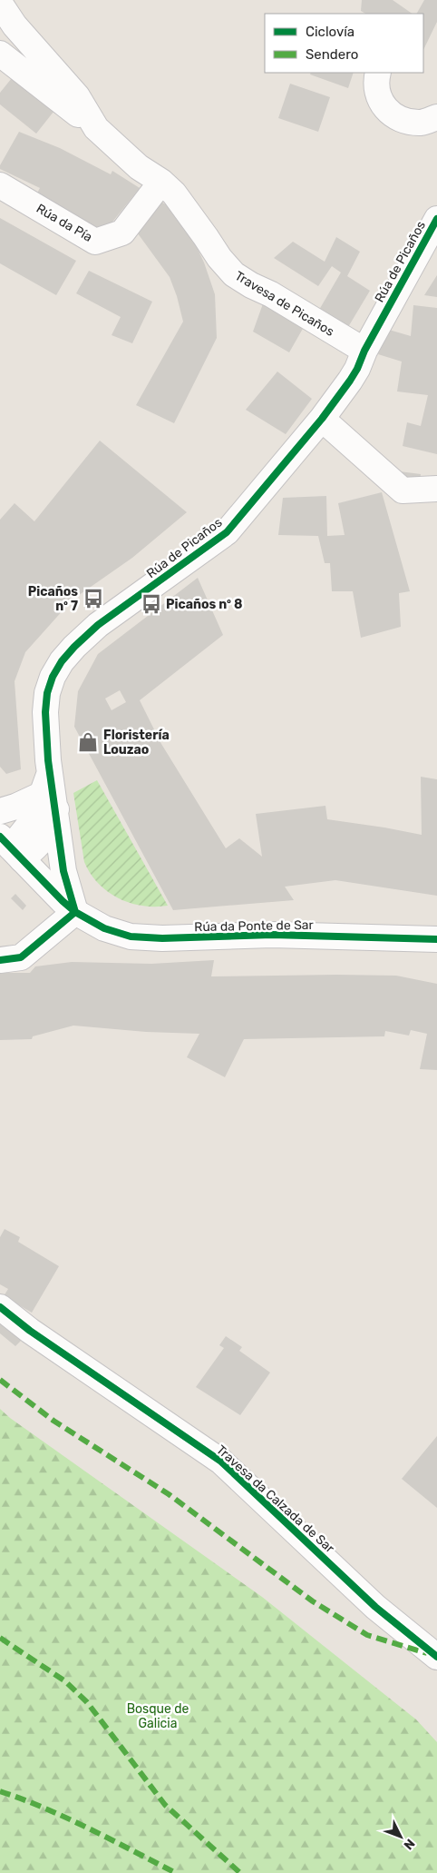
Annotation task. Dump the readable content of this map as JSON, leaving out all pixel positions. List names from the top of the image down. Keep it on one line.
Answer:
{"streets":{"street":["Rúa da Pía","Rúa de Picaños","Travesa de Picaños","Rúa da Ponte de Sar","Travesa da Calzada de Sar"]},"crossings":[["Rúa da Pía","Travesa de Picaños"],["Rúa de Picaños","Travesa de Picaños"],["Rúa de Picaños","Rúa da Ponte de Sar"]],"parks":["Bosque de Galicia"],"places":{"bus stop":["Picaños nº 7","Picaños nº 8"],"shop":["Floristería Louzao"]},"legend":["Ciclovía","Sendero"],"north":"bottom right"}
